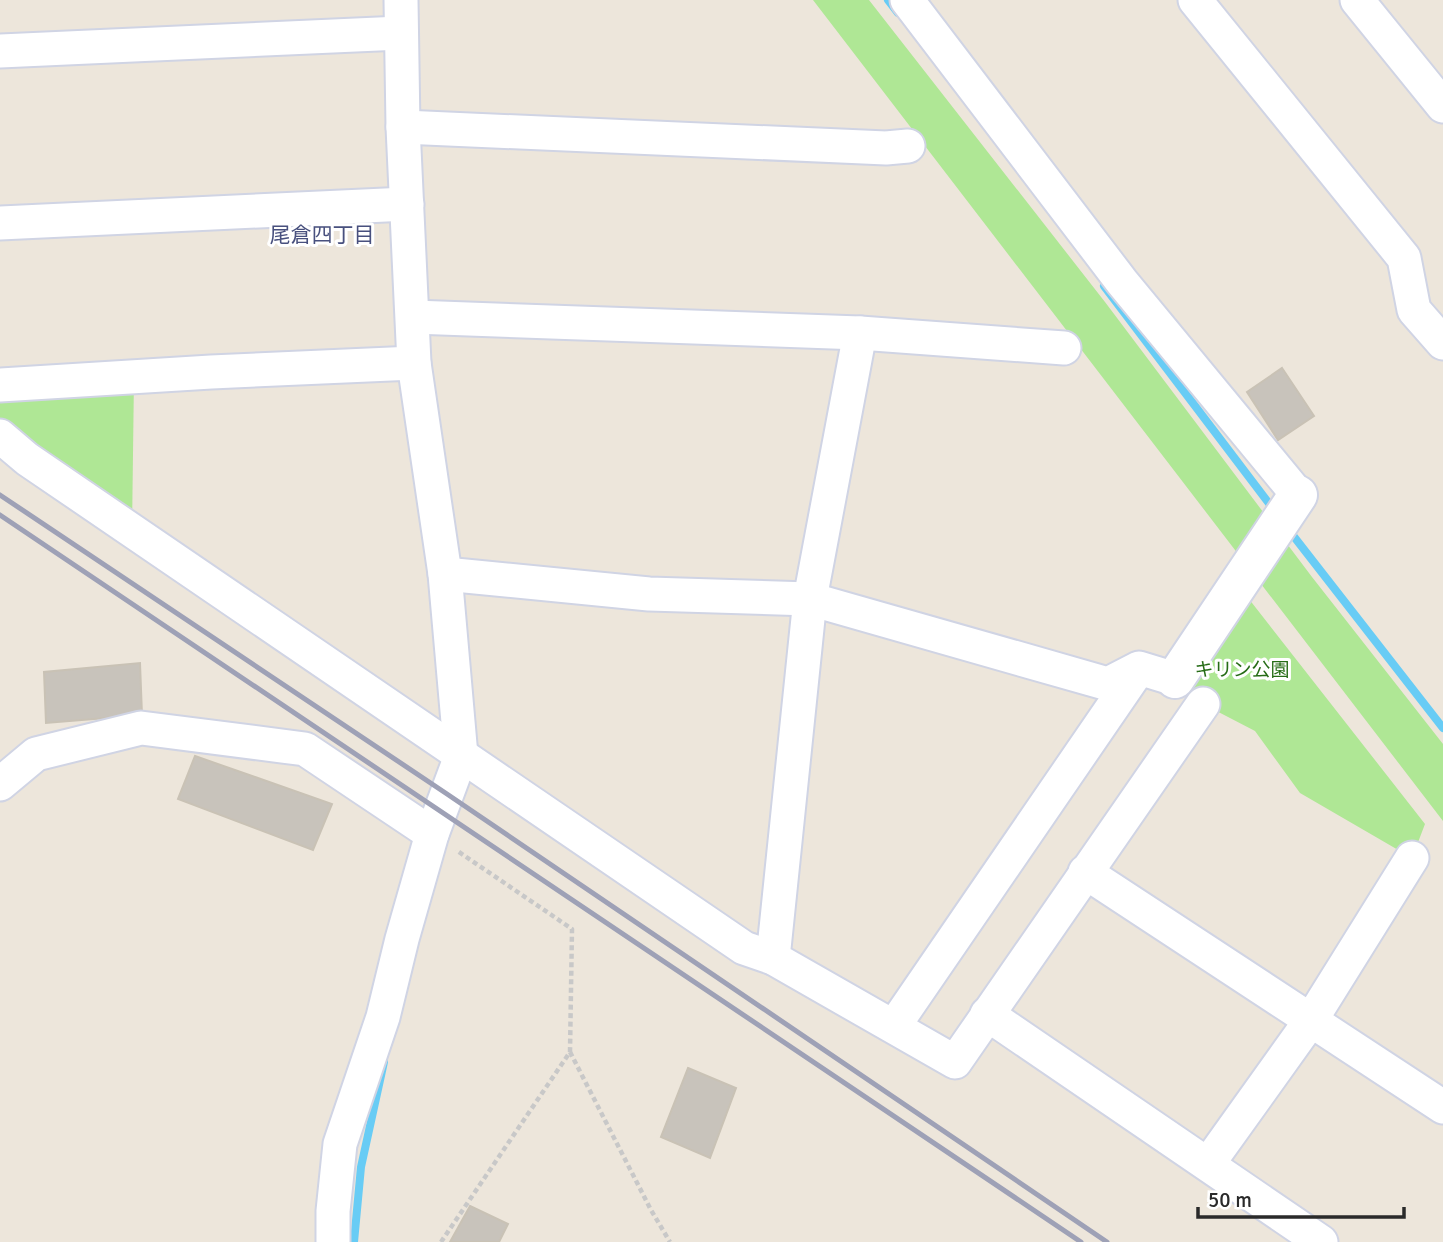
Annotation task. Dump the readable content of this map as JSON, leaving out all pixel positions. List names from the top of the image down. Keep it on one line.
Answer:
{"districts":["尾倉四丁目"],"parks":["キリン公園"],"scale_bar":"50 m"}
